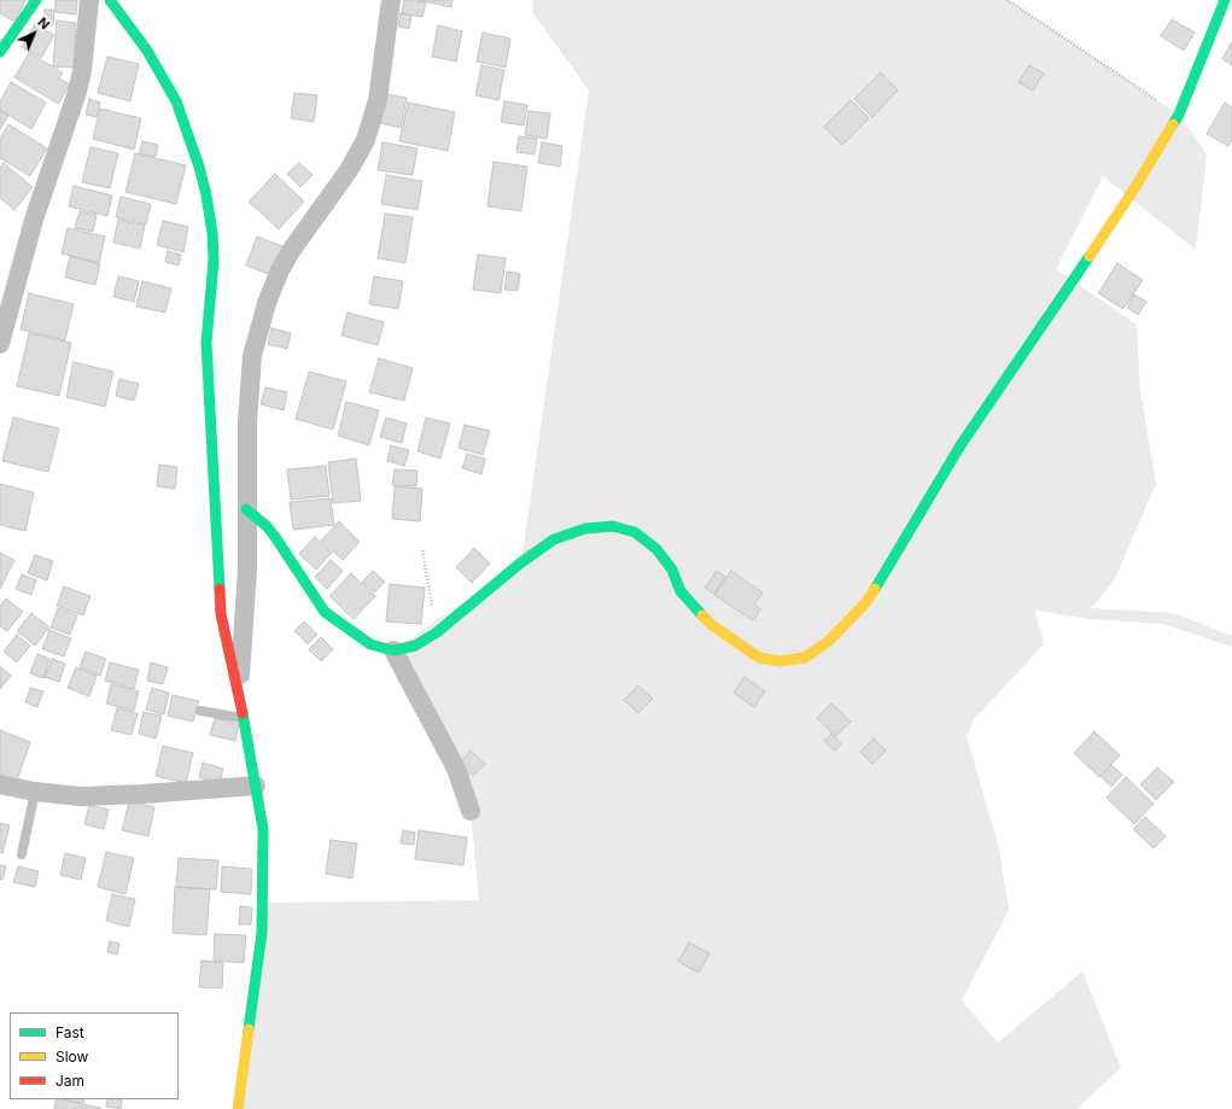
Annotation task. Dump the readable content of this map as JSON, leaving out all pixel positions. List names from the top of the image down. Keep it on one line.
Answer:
{"legend":["Fast","Slow","Jam"],"north":"top right"}
